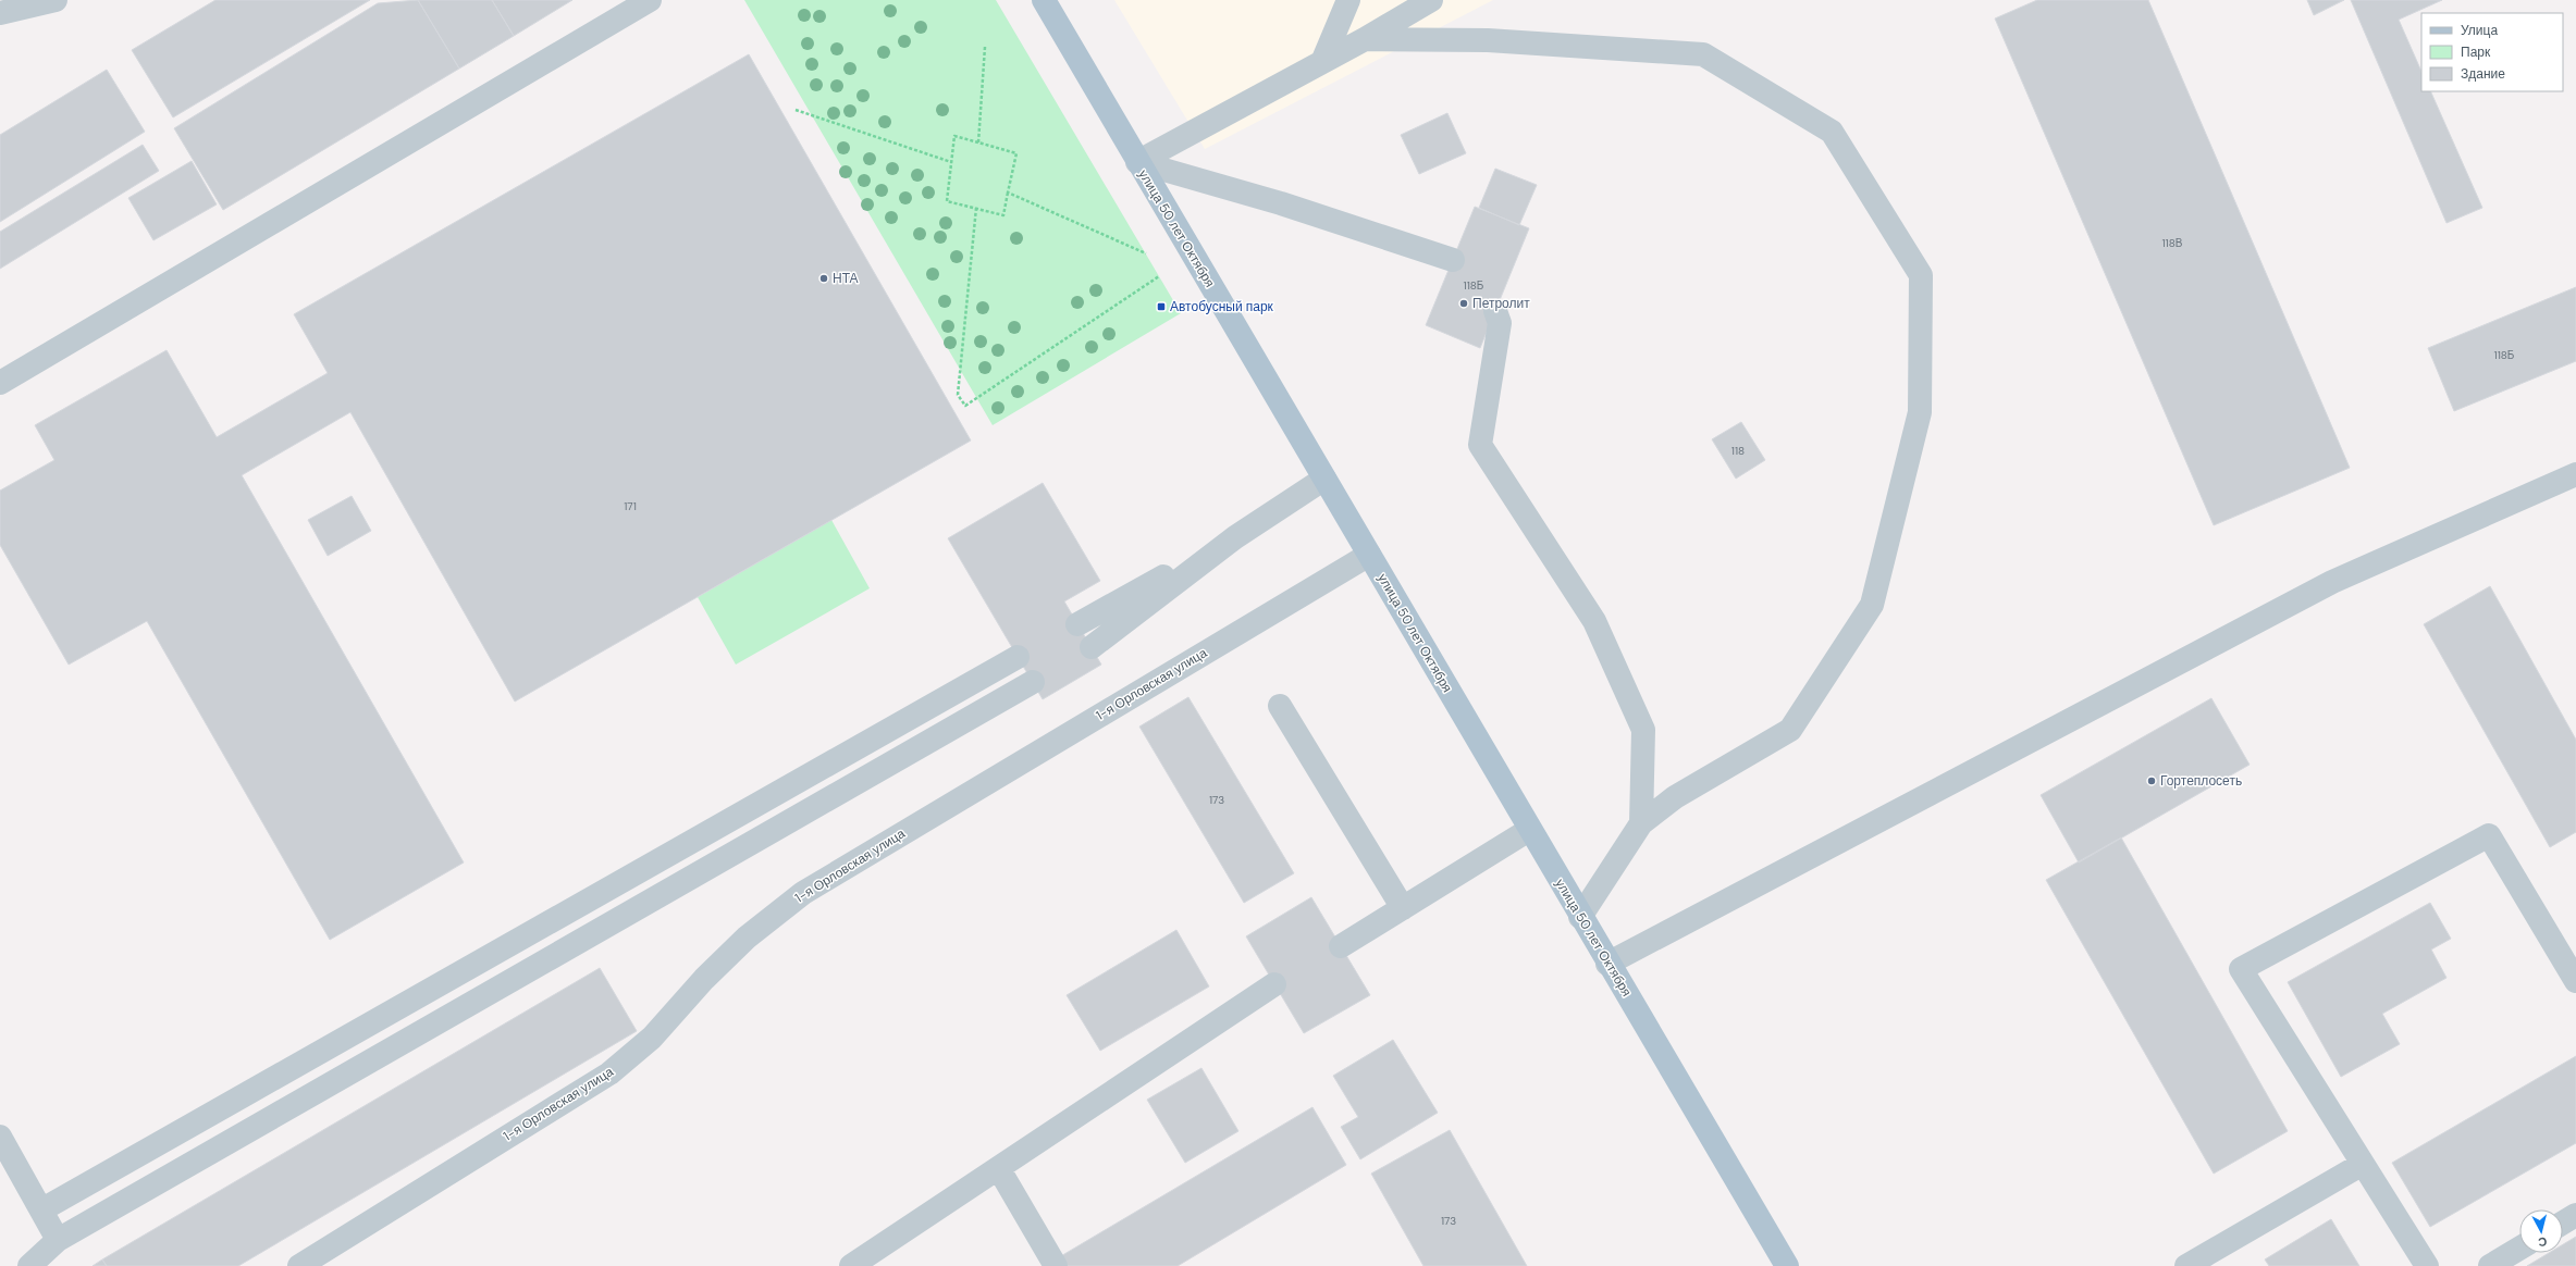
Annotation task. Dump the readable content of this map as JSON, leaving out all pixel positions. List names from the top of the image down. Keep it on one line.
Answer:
{"streets":{"main road":["улица 50 лет Октября"],"street":["1-я Орловская улица"]},"crossings":[["улица 50 лет Октября","1-я Орловская улица"]],"places":{"other":["НТА","Петролит","Гортеплосеть"],"transit":["Автобусный парк"]},"house_numbers":["118В","118Б","118Б","118","171","173","173"],"legend":["Улица","Парк","Здание"],"north":"bottom"}
